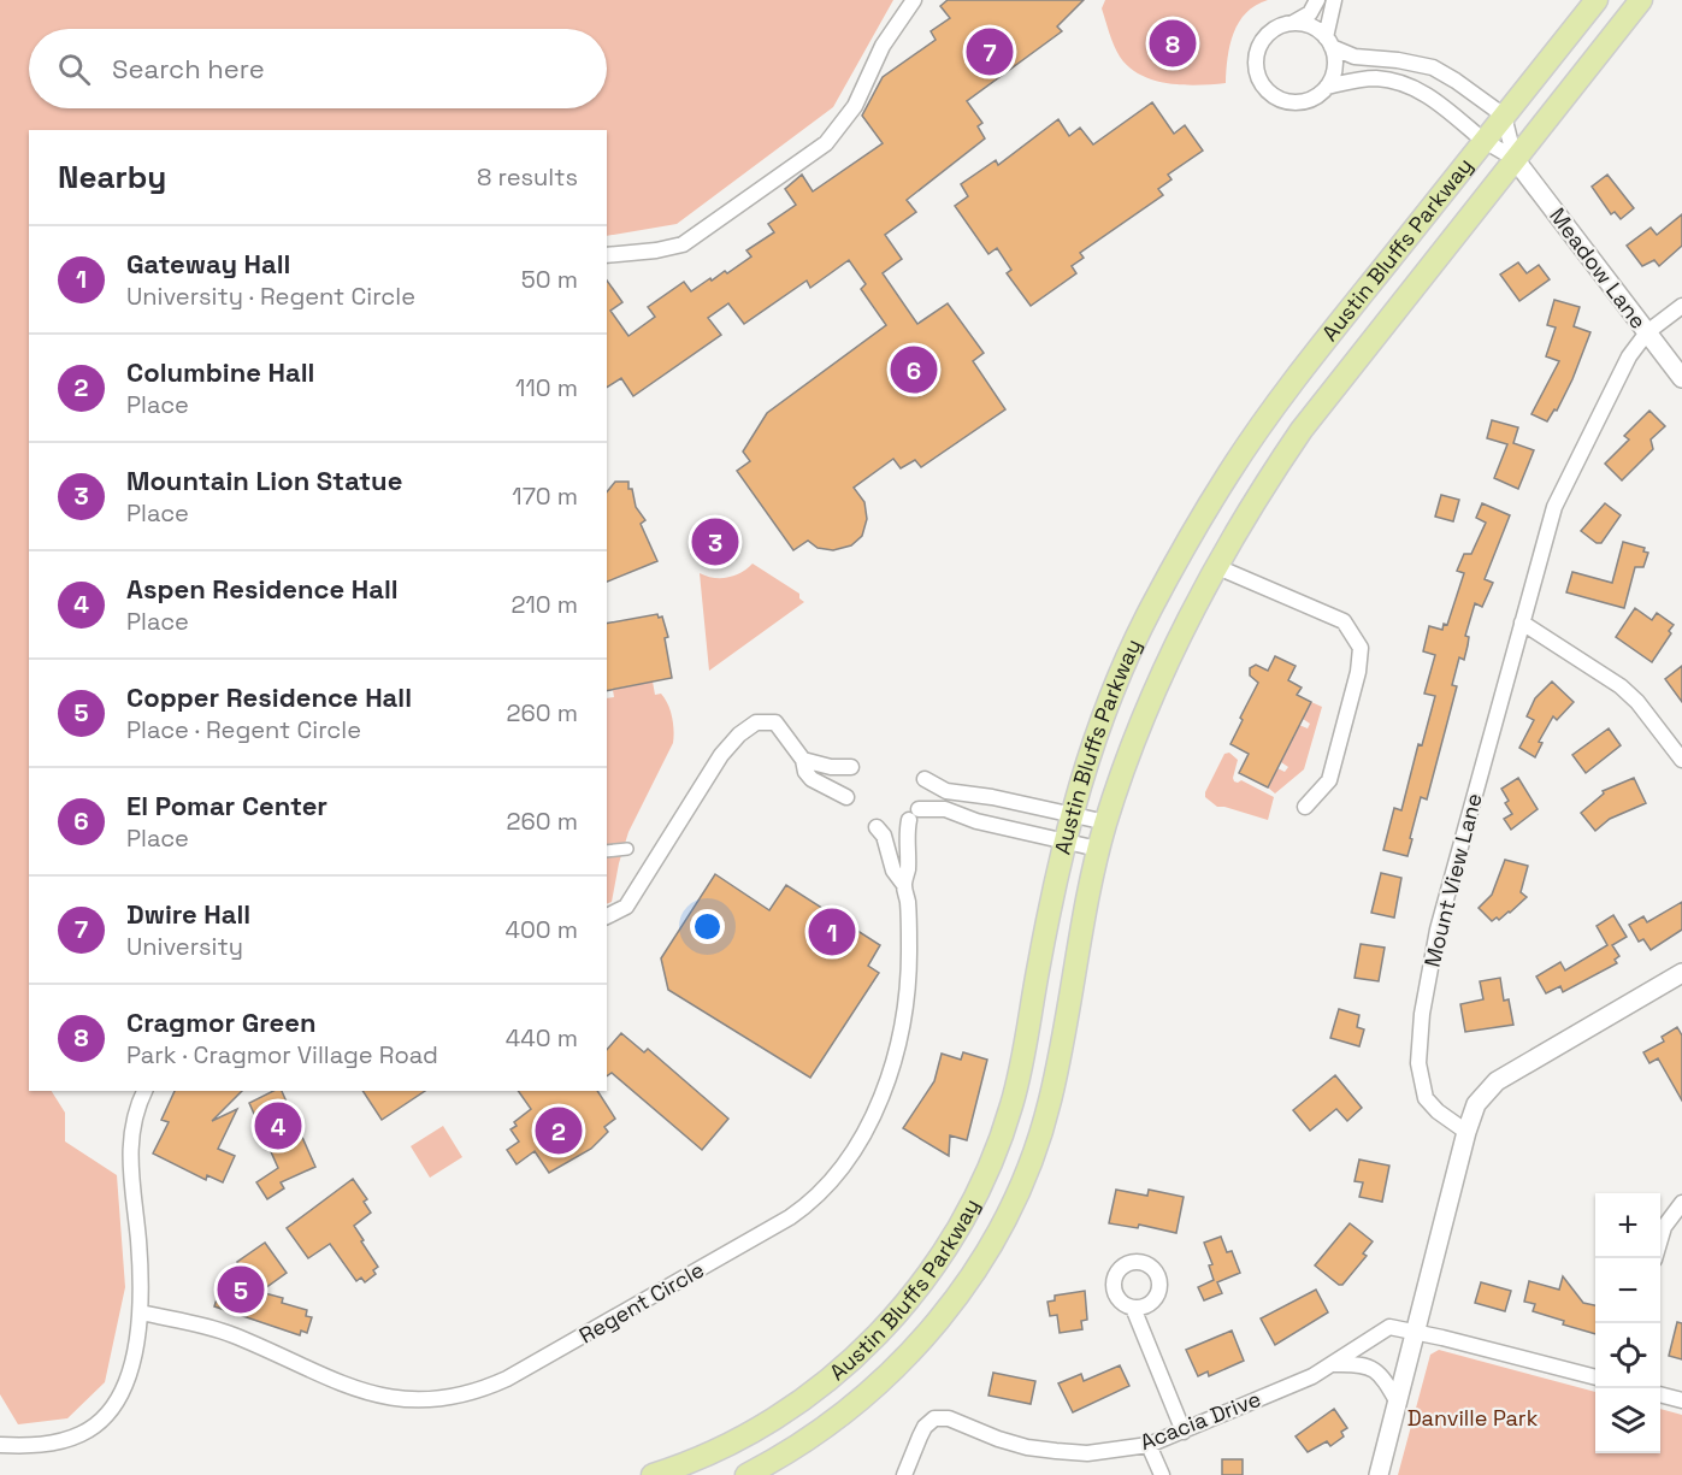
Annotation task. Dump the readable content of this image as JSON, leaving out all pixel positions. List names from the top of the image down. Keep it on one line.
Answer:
{"streets":{"main road":["Austin Bluffs Parkway"],"street":["Meadow Lane","Mount View Lane","Regent Circle","Acacia Drive"]},"crossings":[["Austin Bluffs Parkway","Meadow Lane"],["Austin Bluffs Parkway","Regent Circle"],["Meadow Lane","Mount View Lane"]],"parks":["Danville Park"],"page":{"pins":["8","7","6","3","1","4","2","5"],"search":"Search here","heading":["Nearby","8 results"],"list":[{"mark":"1","name":"Gateway Hall","note":"University · Regent Circle","value":"50 m"},{"mark":"2","name":"Columbine Hall","note":"Place","value":"110 m"},{"mark":"3","name":"Mountain Lion Statue","note":"Place","value":"170 m"},{"mark":"4","name":"Aspen Residence Hall","note":"Place","value":"210 m"},{"mark":"5","name":"Copper Residence Hall","note":"Place · Regent Circle","value":"260 m"},{"mark":"6","name":"El Pomar Center","note":"Place","value":"260 m"},{"mark":"7","name":"Dwire Hall","note":"University","value":"400 m"},{"mark":"8","name":"Cragmor Green","note":"Park · Cragmor Village Road","value":"440 m"}],"map_buttons":["+","−"]}}
